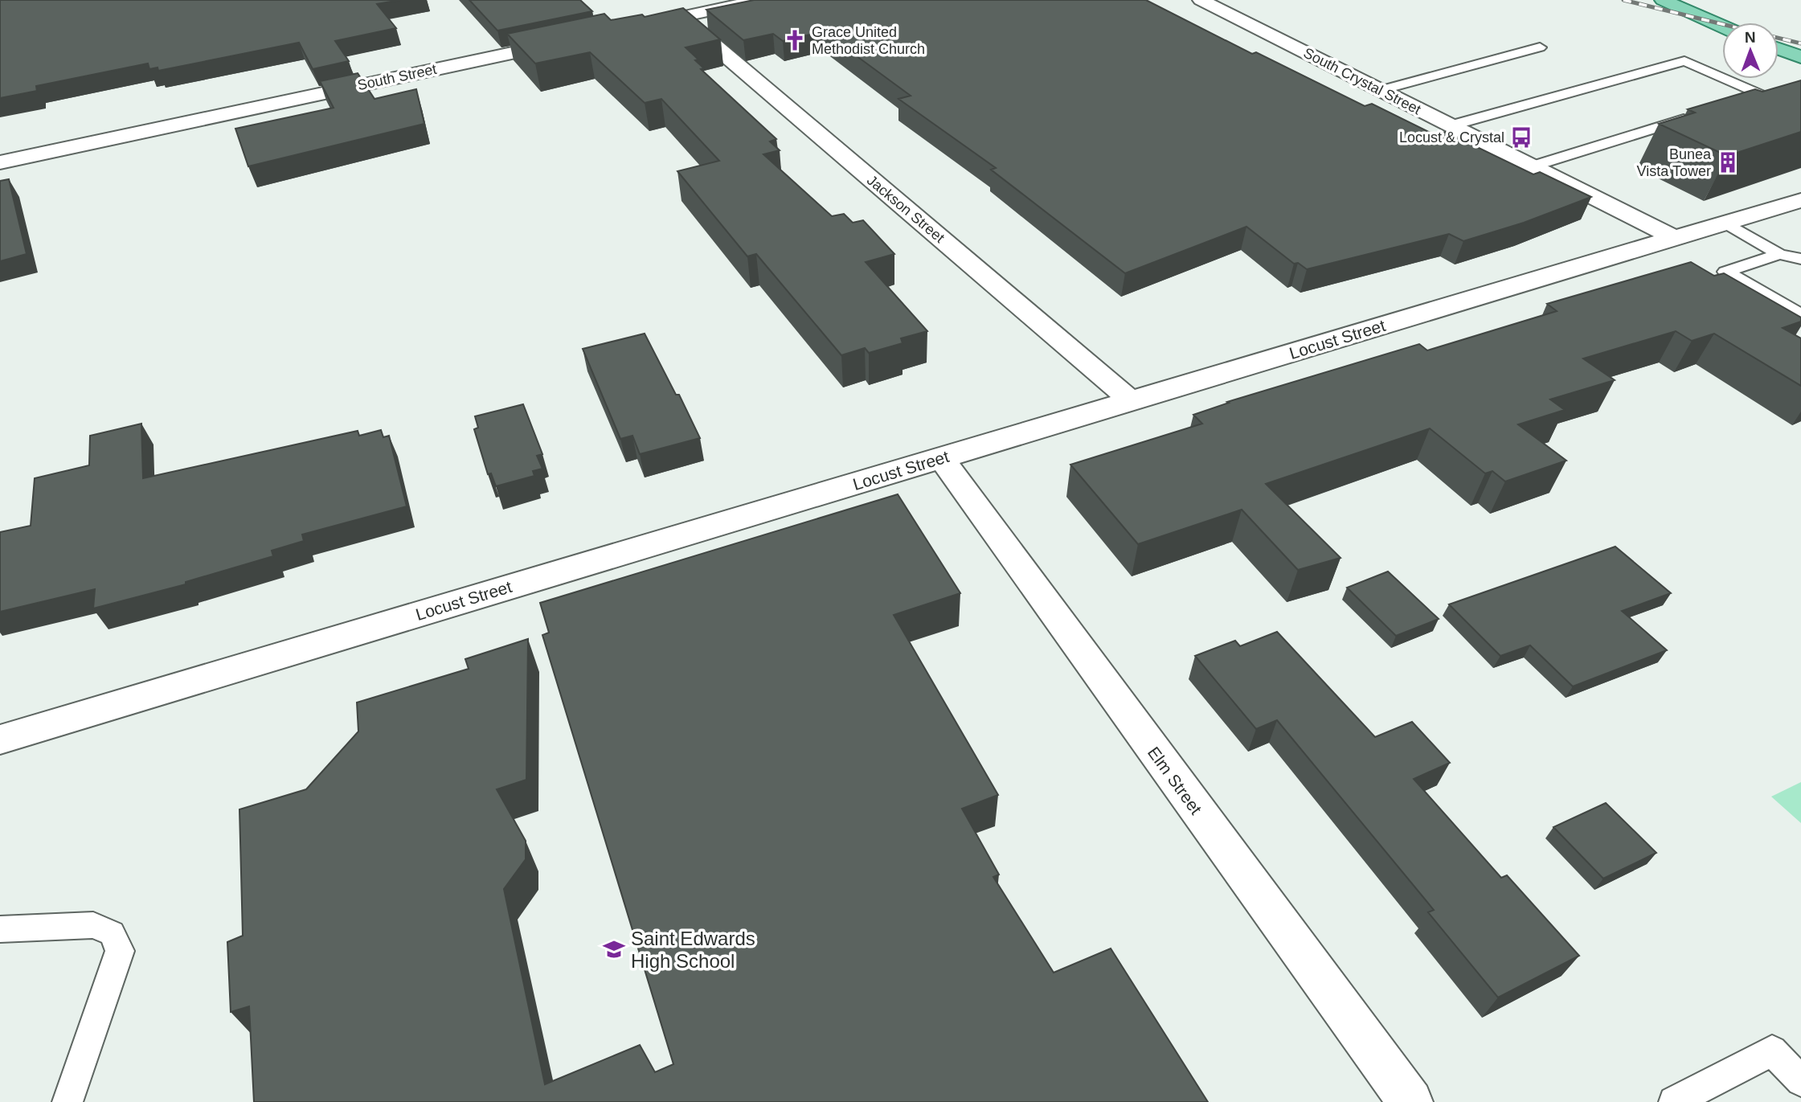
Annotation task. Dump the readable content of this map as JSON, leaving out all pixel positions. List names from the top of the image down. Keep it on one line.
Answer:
{"streets":{"street":["South Street","South Crystal Street","Jackson Street","Locust Street","Elm Street"]},"crossings":[["South Crystal Street","Locust Street"],["Jackson Street","Locust Street"],["Locust Street","Elm Street"]],"places":{"church":["Grace United Methodist Church"],"bus stop":["Locust & Crystal"],"building":["Bunea Vista Tower"],"school or university":["Saint Edwards High School"]},"north":"top"}
